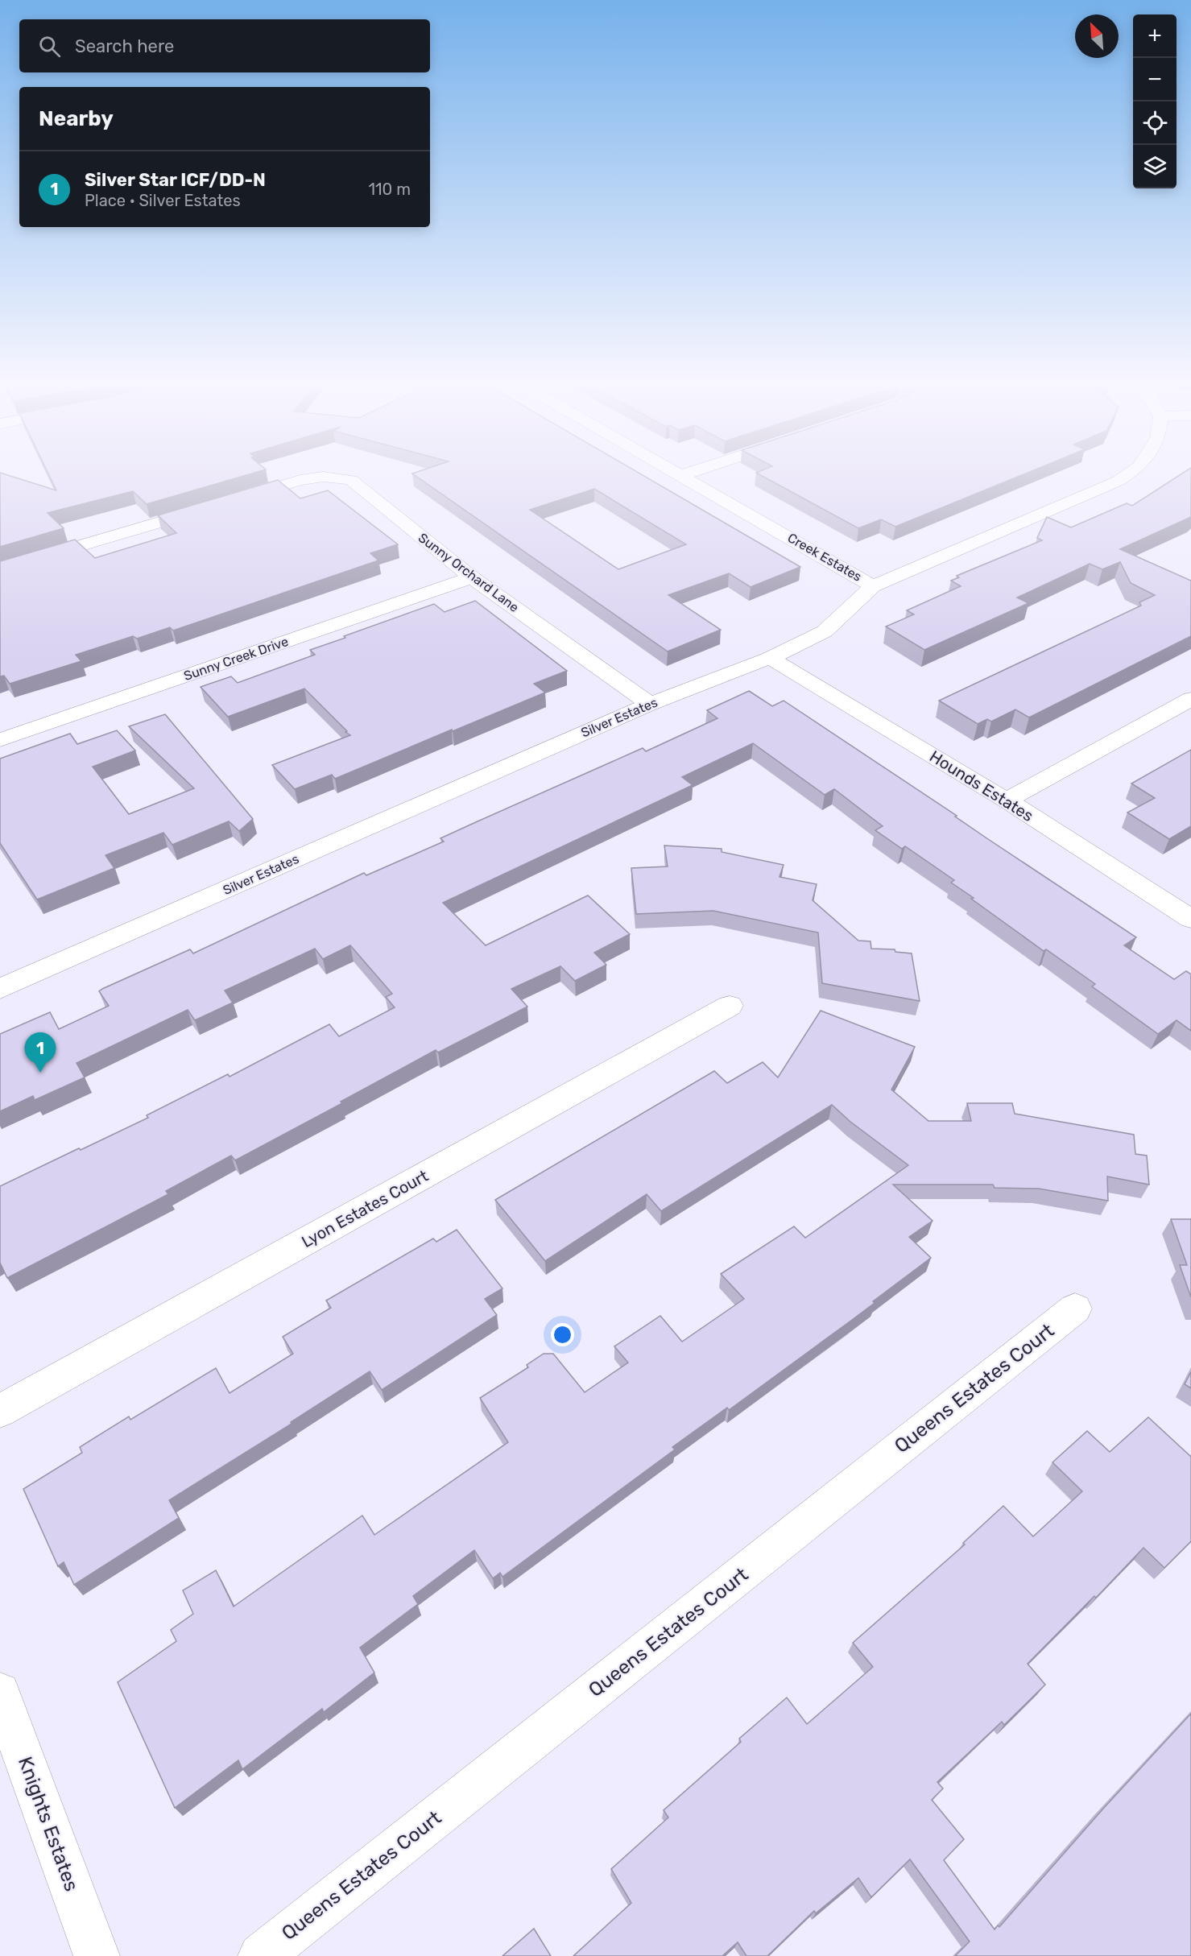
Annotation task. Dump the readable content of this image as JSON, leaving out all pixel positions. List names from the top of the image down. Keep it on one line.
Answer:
{"streets":{"street":["Creek Estates","Sunny Orchard Lane","Sunny Creek Drive","Silver Estates","Hounds Estates","Lyon Estates Court","Queens Estates Court","Knights Estates"]},"crossings":[["Creek Estates","Silver Estates"],["Sunny Orchard Lane","Sunny Creek Drive"],["Sunny Orchard Lane","Silver Estates"],["Silver Estates","Hounds Estates"]],"north":"top left","page":{"map_buttons":["+","−"],"search":"Search here","heading":"Nearby","list":[{"mark":"1","name":"Silver Star ICF/DD-N","note":"Place · Silver Estates","value":"110 m"}],"pins":"1"}}
